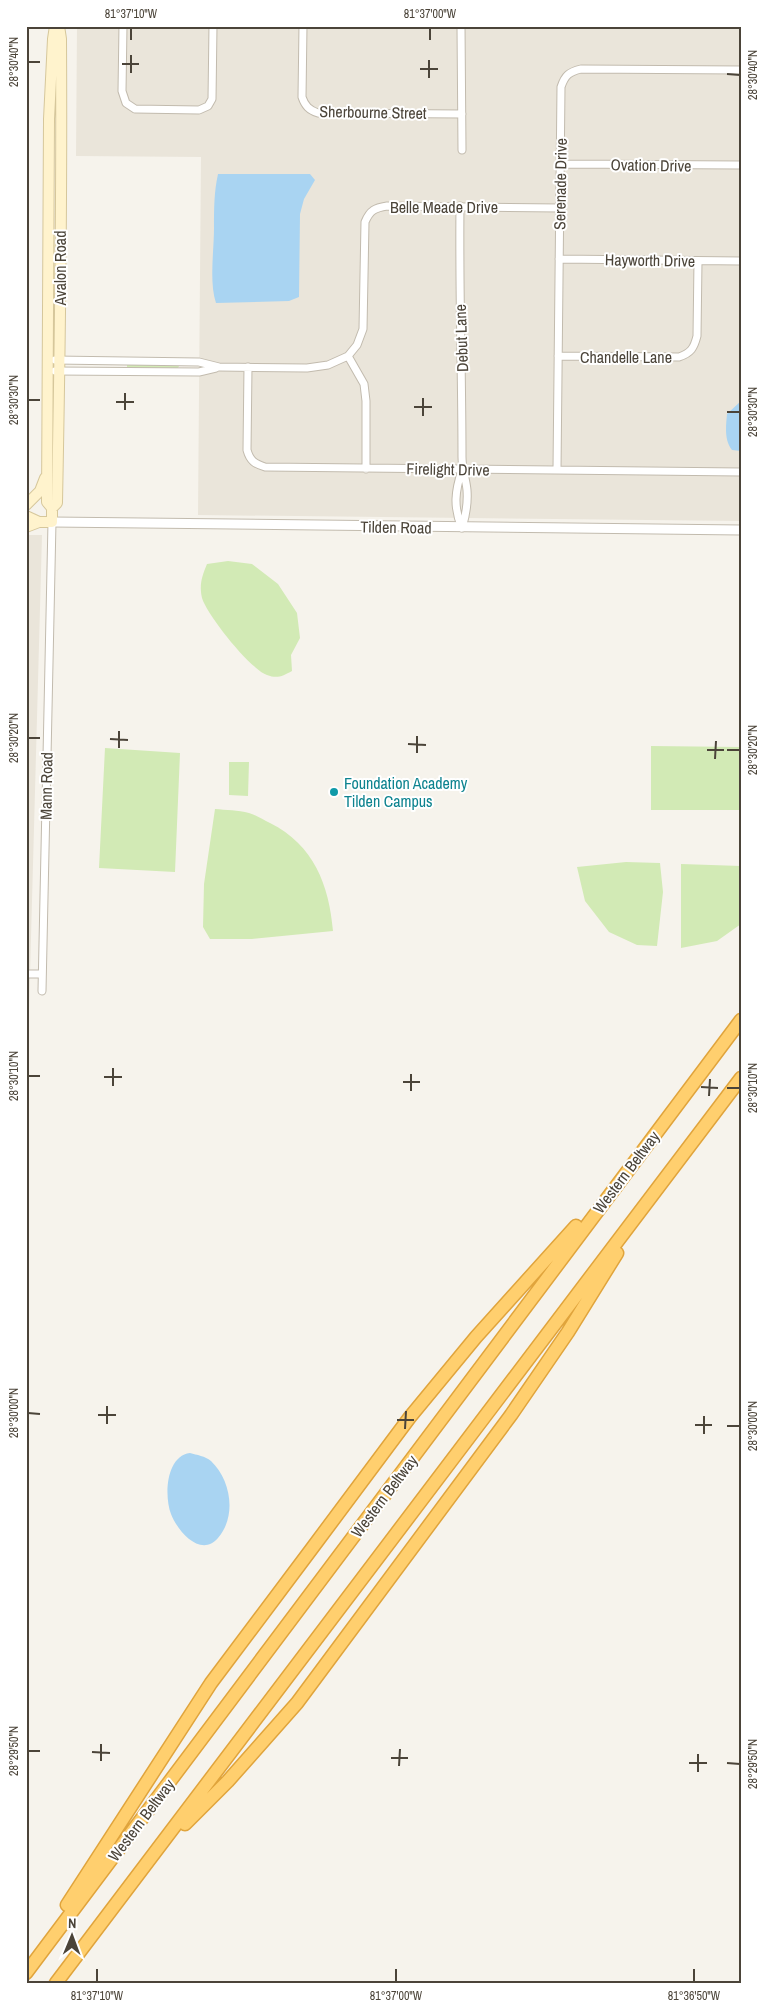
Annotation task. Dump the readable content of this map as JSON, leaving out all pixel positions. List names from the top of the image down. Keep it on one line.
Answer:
{"streets":{"highway":["Western Beltway"],"main road":["Avalon Road"],"street":["Sherbourne Street","Ovation Drive","Serenade Drive","Belle Meade Drive","Hayworth Drive","Debut Lane","Chandelle Lane","Firelight Drive","Tilden Road","Mann Road"]},"crossings":[["Ovation Drive","Serenade Drive"],["Serenade Drive","Belle Meade Drive"],["Serenade Drive","Hayworth Drive"],["Serenade Drive","Chandelle Lane"],["Serenade Drive","Firelight Drive"],["Belle Meade Drive","Debut Lane"],["Hayworth Drive","Chandelle Lane"],["Avalon Road","Tilden Road"],["Avalon Road","Mann Road"],["Debut Lane","Firelight Drive"],["Debut Lane","Tilden Road"],["Tilden Road","Mann Road"]],"places":["Foundation Academy Tilden Campus"],"north":"top","coordinates":["81°37'10\"W","81°37'00\"W","28°30'40\"N","28°30'30\"N","28°30'20\"N","28°30'10\"N","28°30'00\"N","28°29'50\"N","81°36'50\"W"]}
